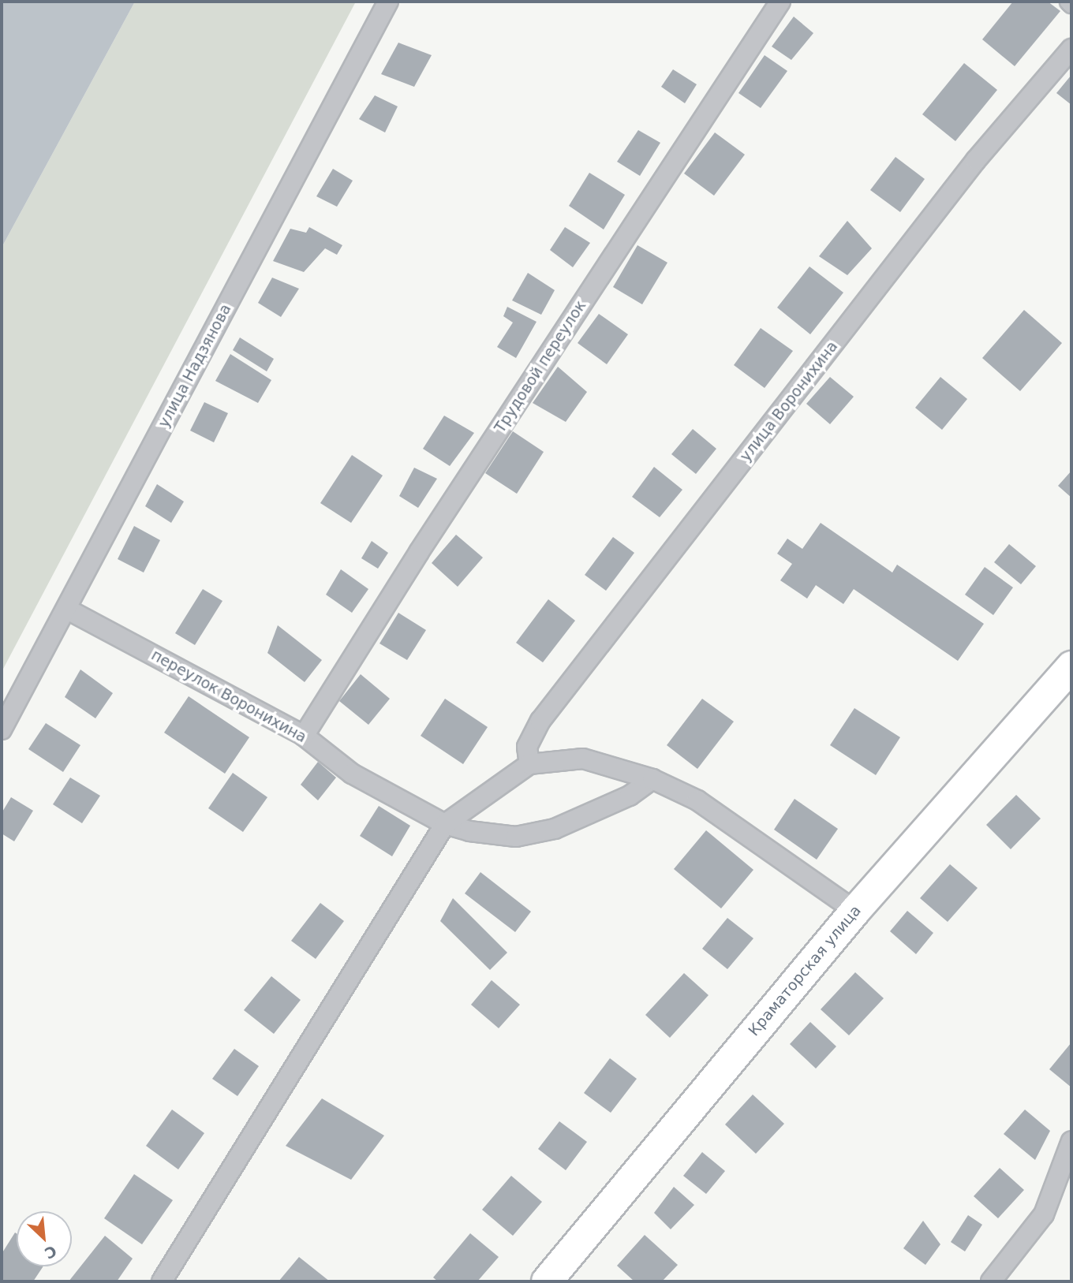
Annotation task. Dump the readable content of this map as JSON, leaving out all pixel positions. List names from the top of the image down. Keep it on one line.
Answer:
{"streets":{"main road":["Краматорская улица"],"street":["улица Надзянова","Трудовой переулок","улица Воронихина","переулок Воронихина"]},"crossings":[["улица Надзянова","переулок Воронихина"],["Трудовой переулок","переулок Воронихина"]],"north":"bottom right"}
